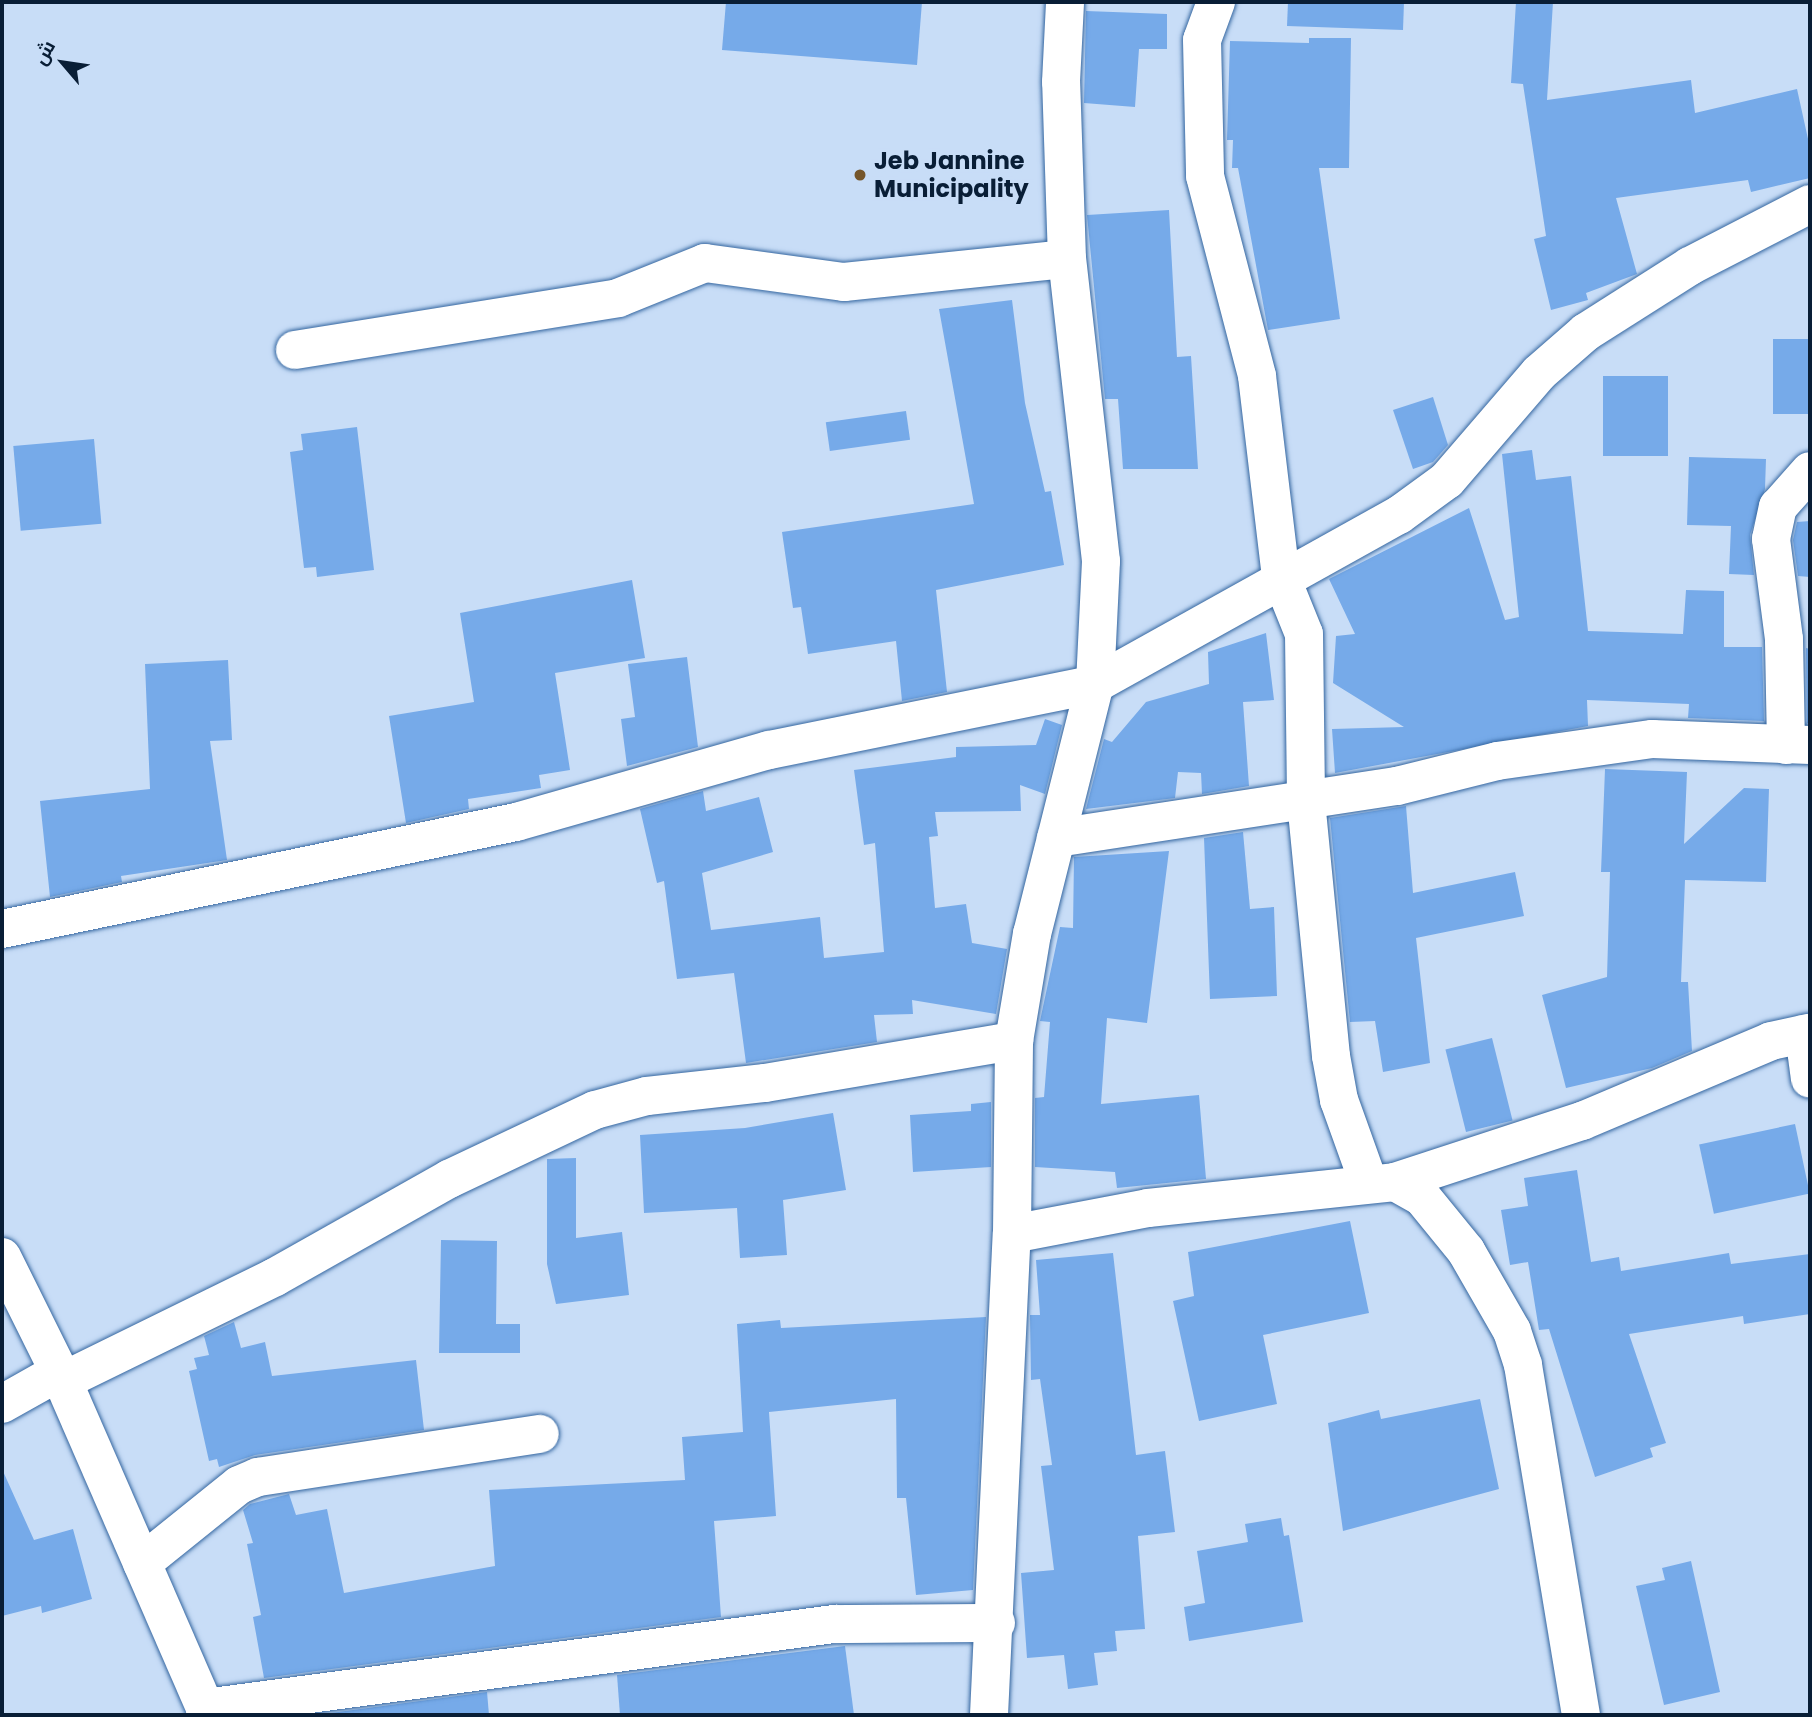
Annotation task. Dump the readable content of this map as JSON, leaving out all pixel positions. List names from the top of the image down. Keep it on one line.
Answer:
{"places":["Jeb Jannine Municipality"],"north":"top left"}
